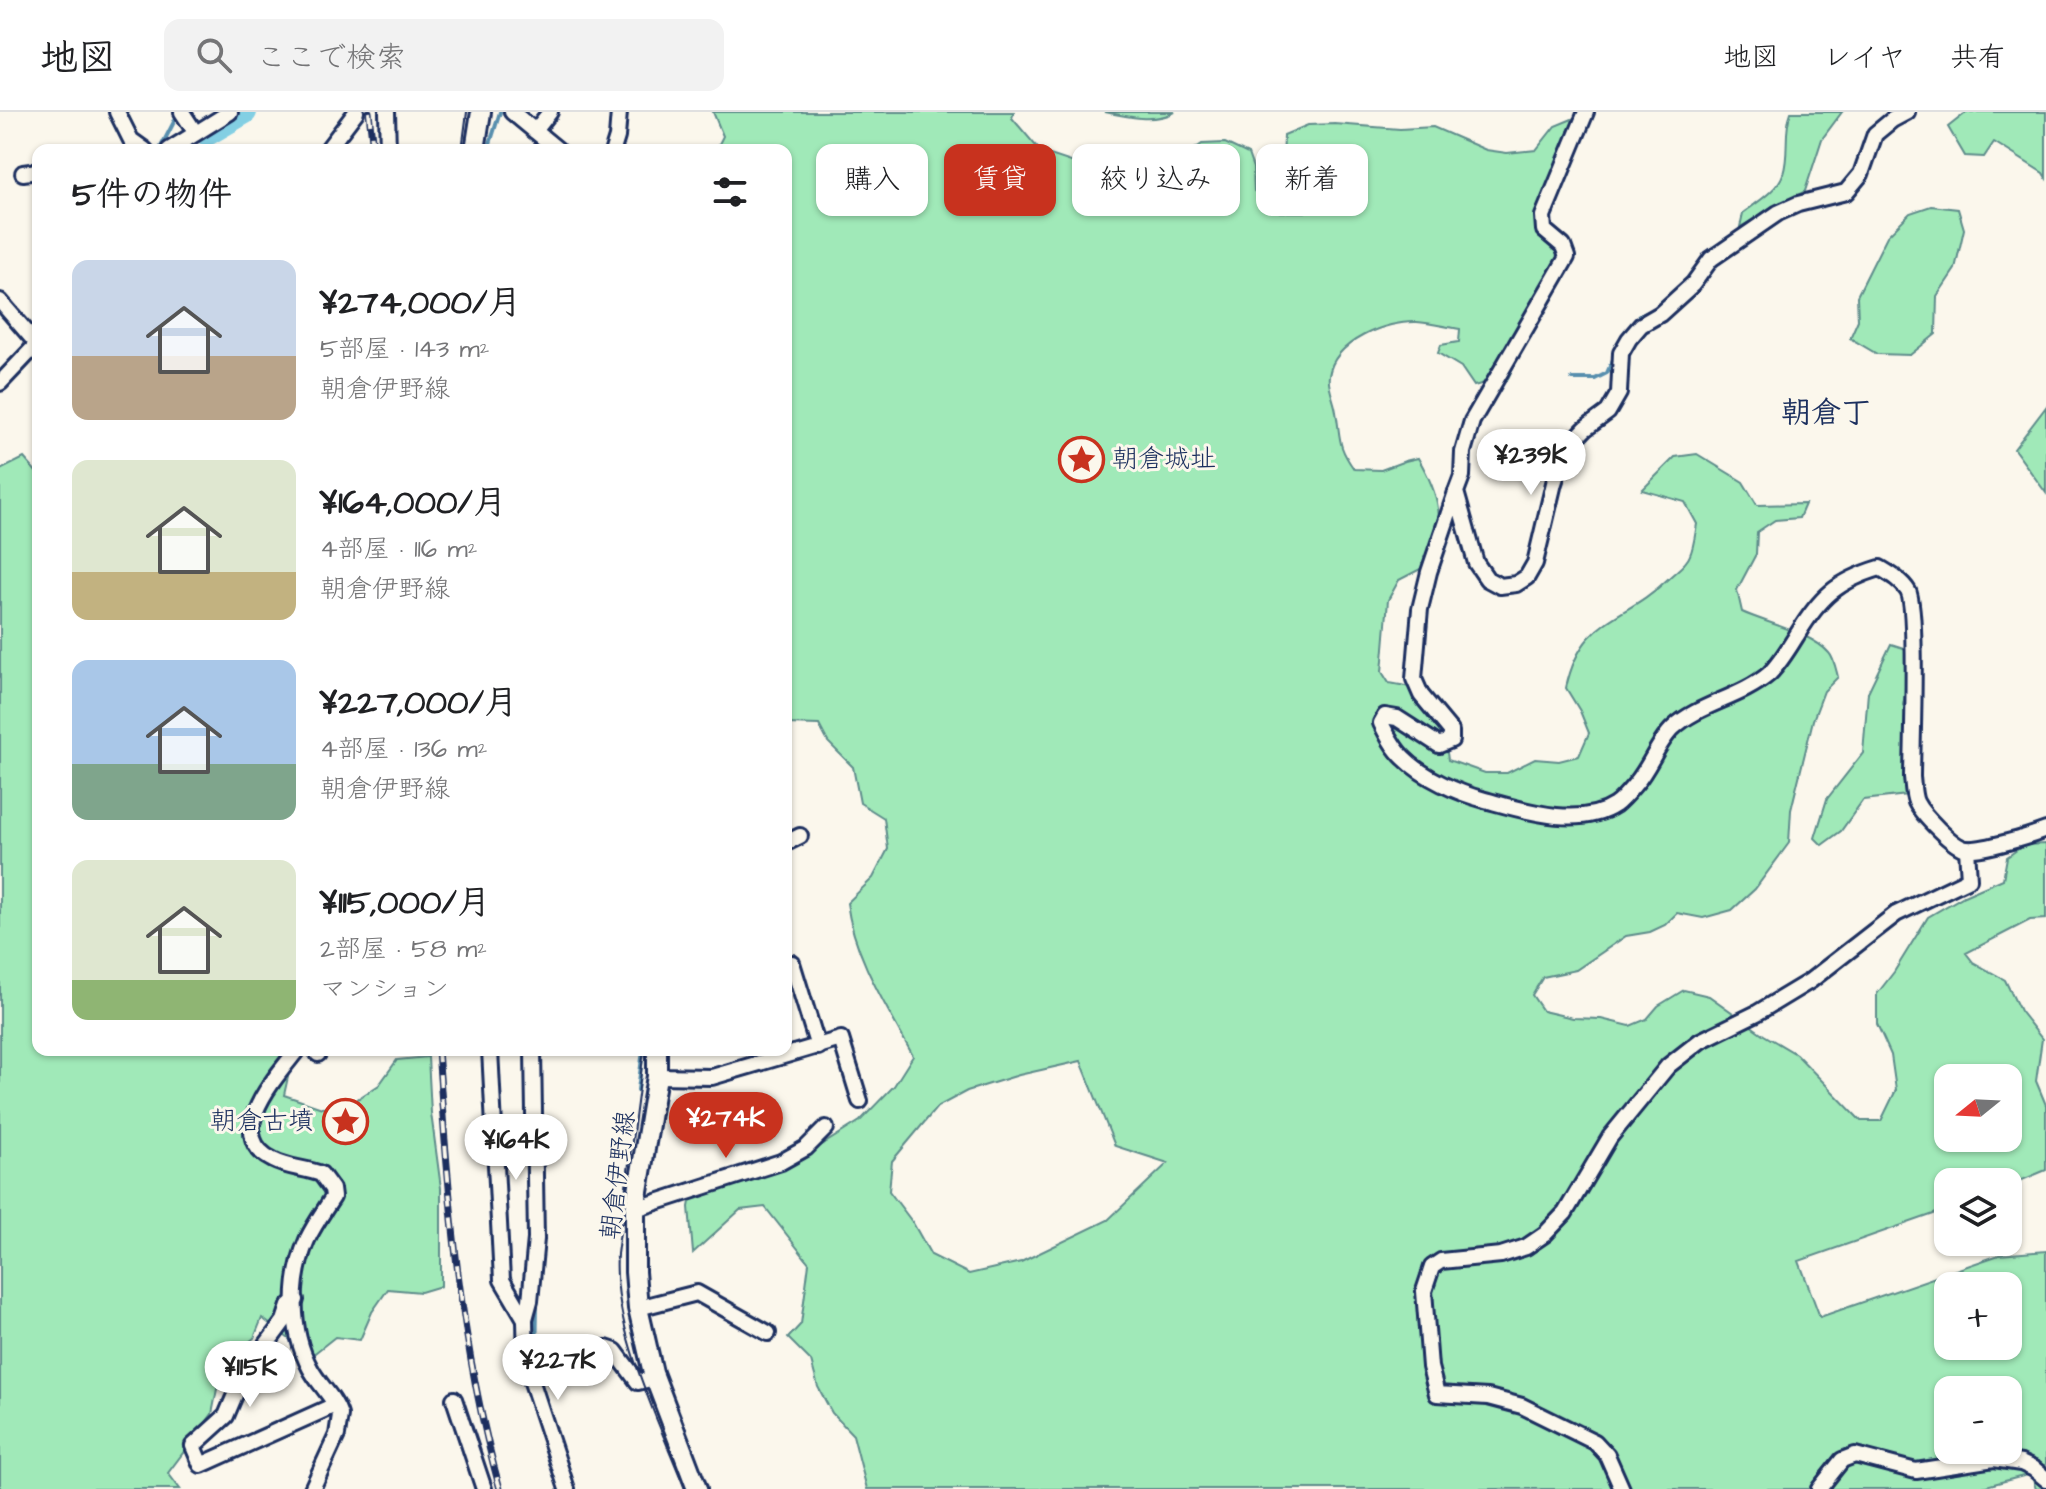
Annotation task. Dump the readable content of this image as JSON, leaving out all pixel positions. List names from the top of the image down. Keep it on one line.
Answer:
{"streets":{"main road":["朝倉伊野線"]},"districts":["朝倉丁"],"places":{"place":["朝倉城址","朝倉古墳"]},"north":"left","page":{"header":"地図","search":"ここで検索","nav":["地図","レイヤ","共有"],"chip":["購入","賃貸","絞り込み","新着"],"heading":"5件の物件","list":[{"name":"¥274,000/月","note":"5部屋 · 143 m² · 朝倉伊野線"},{"name":"¥164,000/月","note":"4部屋 · 116 m² · 朝倉伊野線"},{"name":"¥227,000/月","note":"4部屋 · 136 m² · 朝倉伊野線"},{"name":"¥115,000/月","note":"2部屋 · 58 m² · マンション"}],"price":["¥239K","¥274K","¥164K","¥227K","¥115K"],"map_buttons":["+","−"]}}
